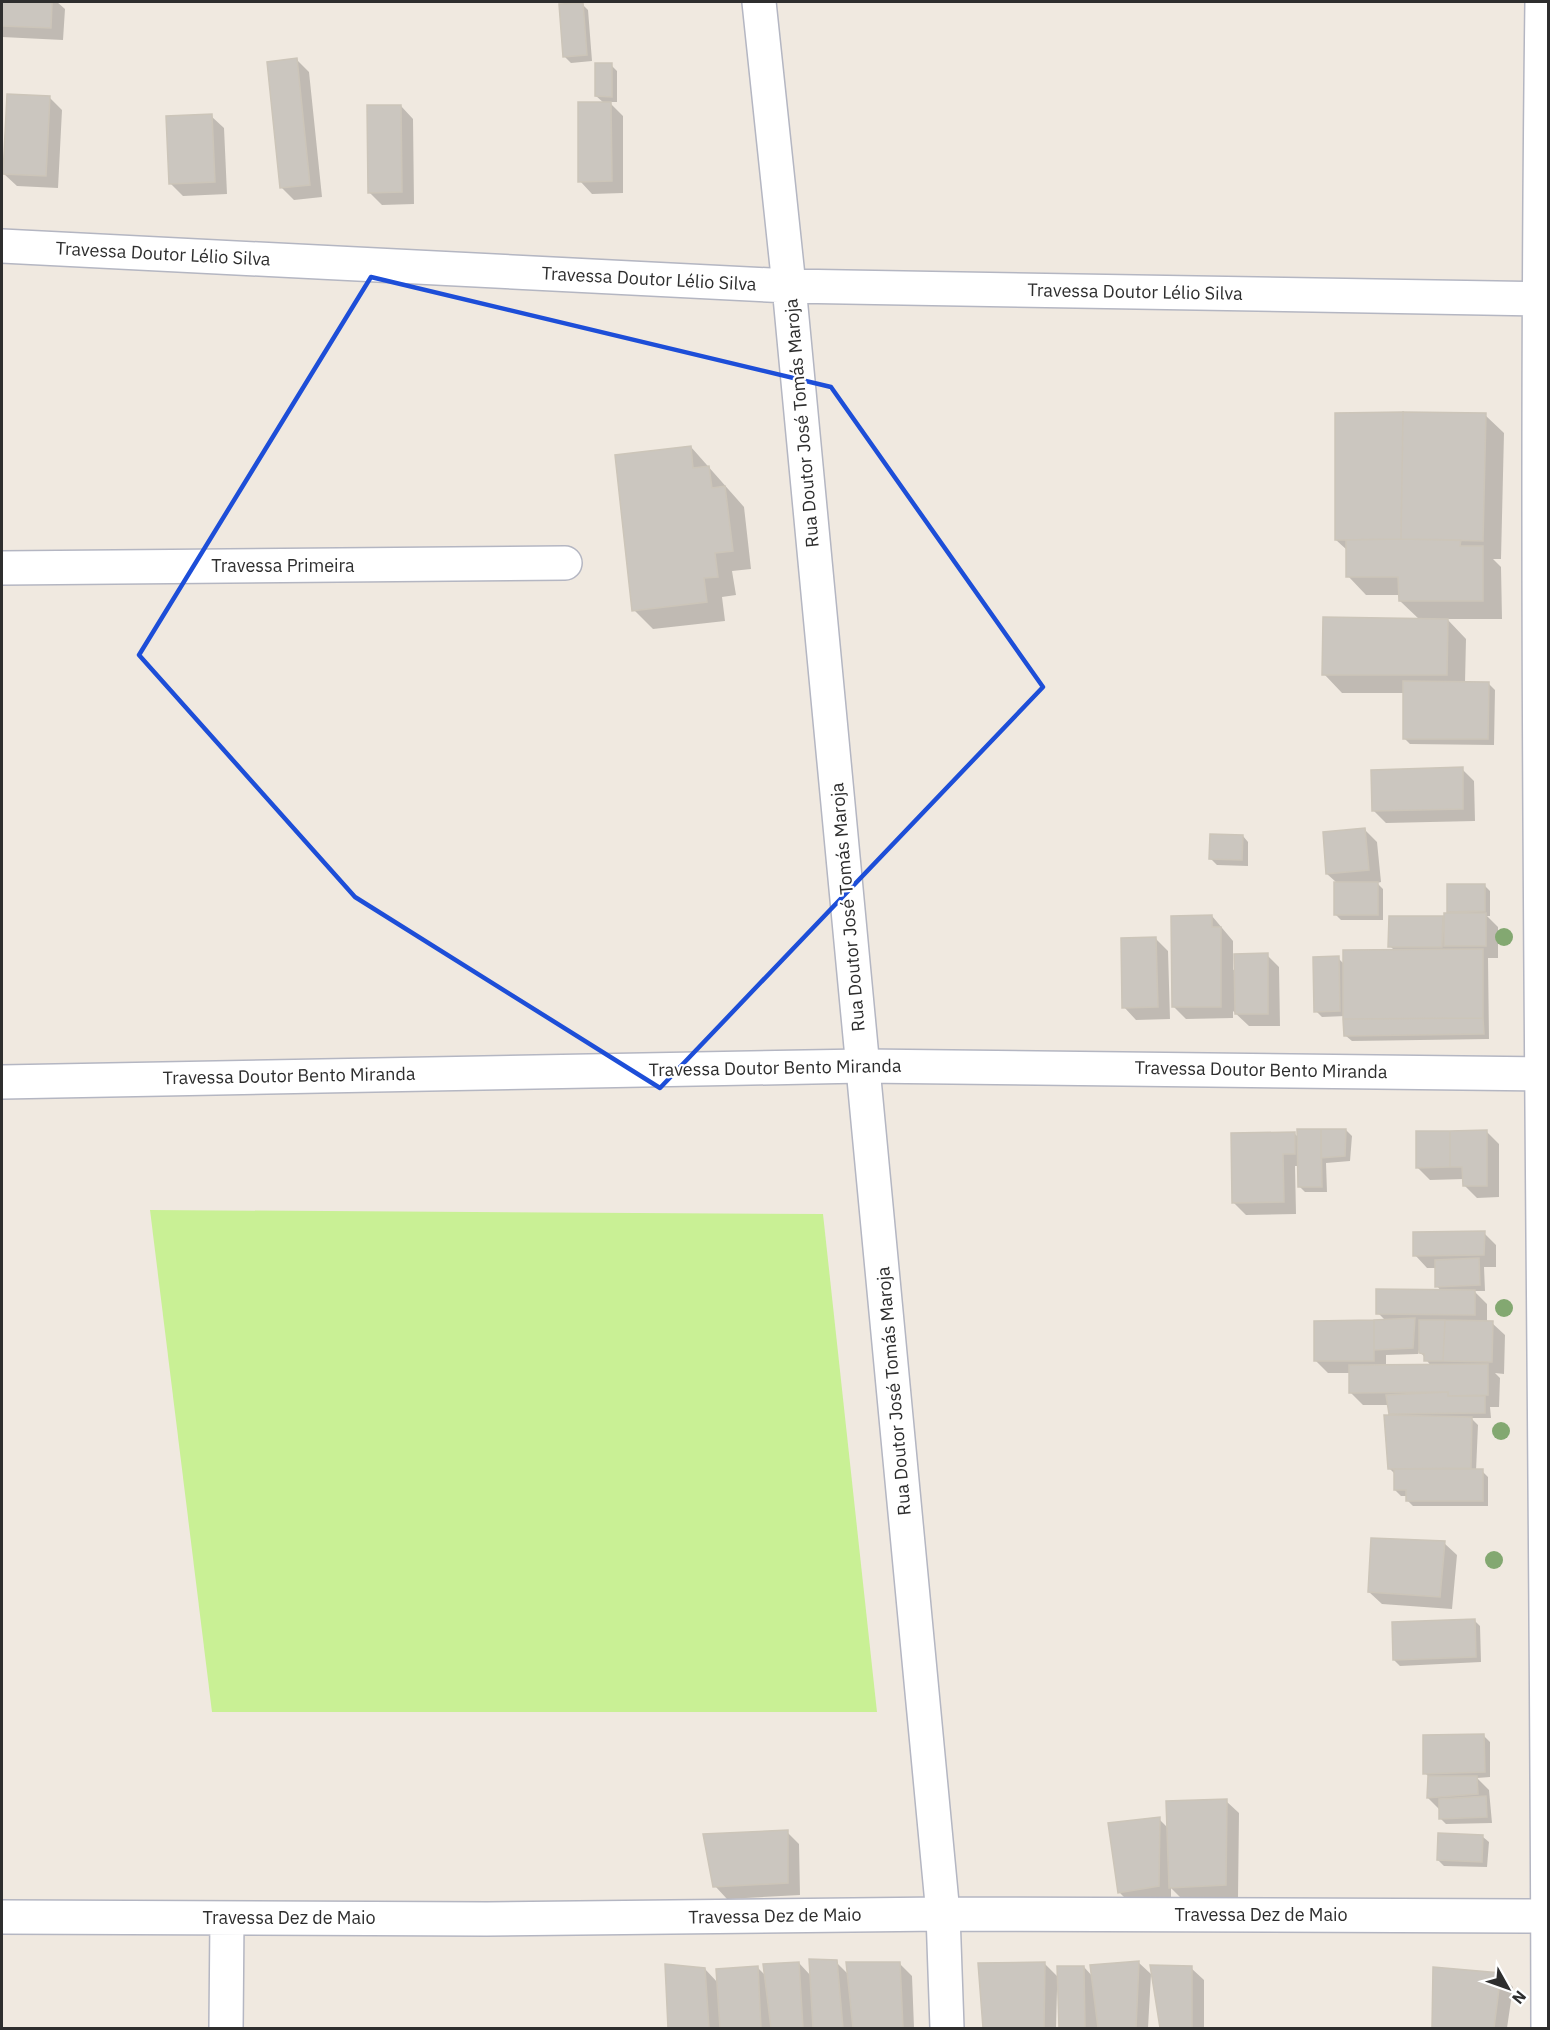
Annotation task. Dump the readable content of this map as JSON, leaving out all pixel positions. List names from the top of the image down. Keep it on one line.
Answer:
{"streets":{"street":["Travessa Doutor Lélio Silva","Rua Doutor José Tomás Maroja","Travessa Primeira","Travessa Doutor Bento Miranda","Travessa Dez de Maio"]},"crossings":[["Travessa Doutor Lélio Silva","Rua Doutor José Tomás Maroja"],["Rua Doutor José Tomás Maroja","Travessa Doutor Bento Miranda"],["Rua Doutor José Tomás Maroja","Travessa Dez de Maio"]],"north":"bottom right"}
